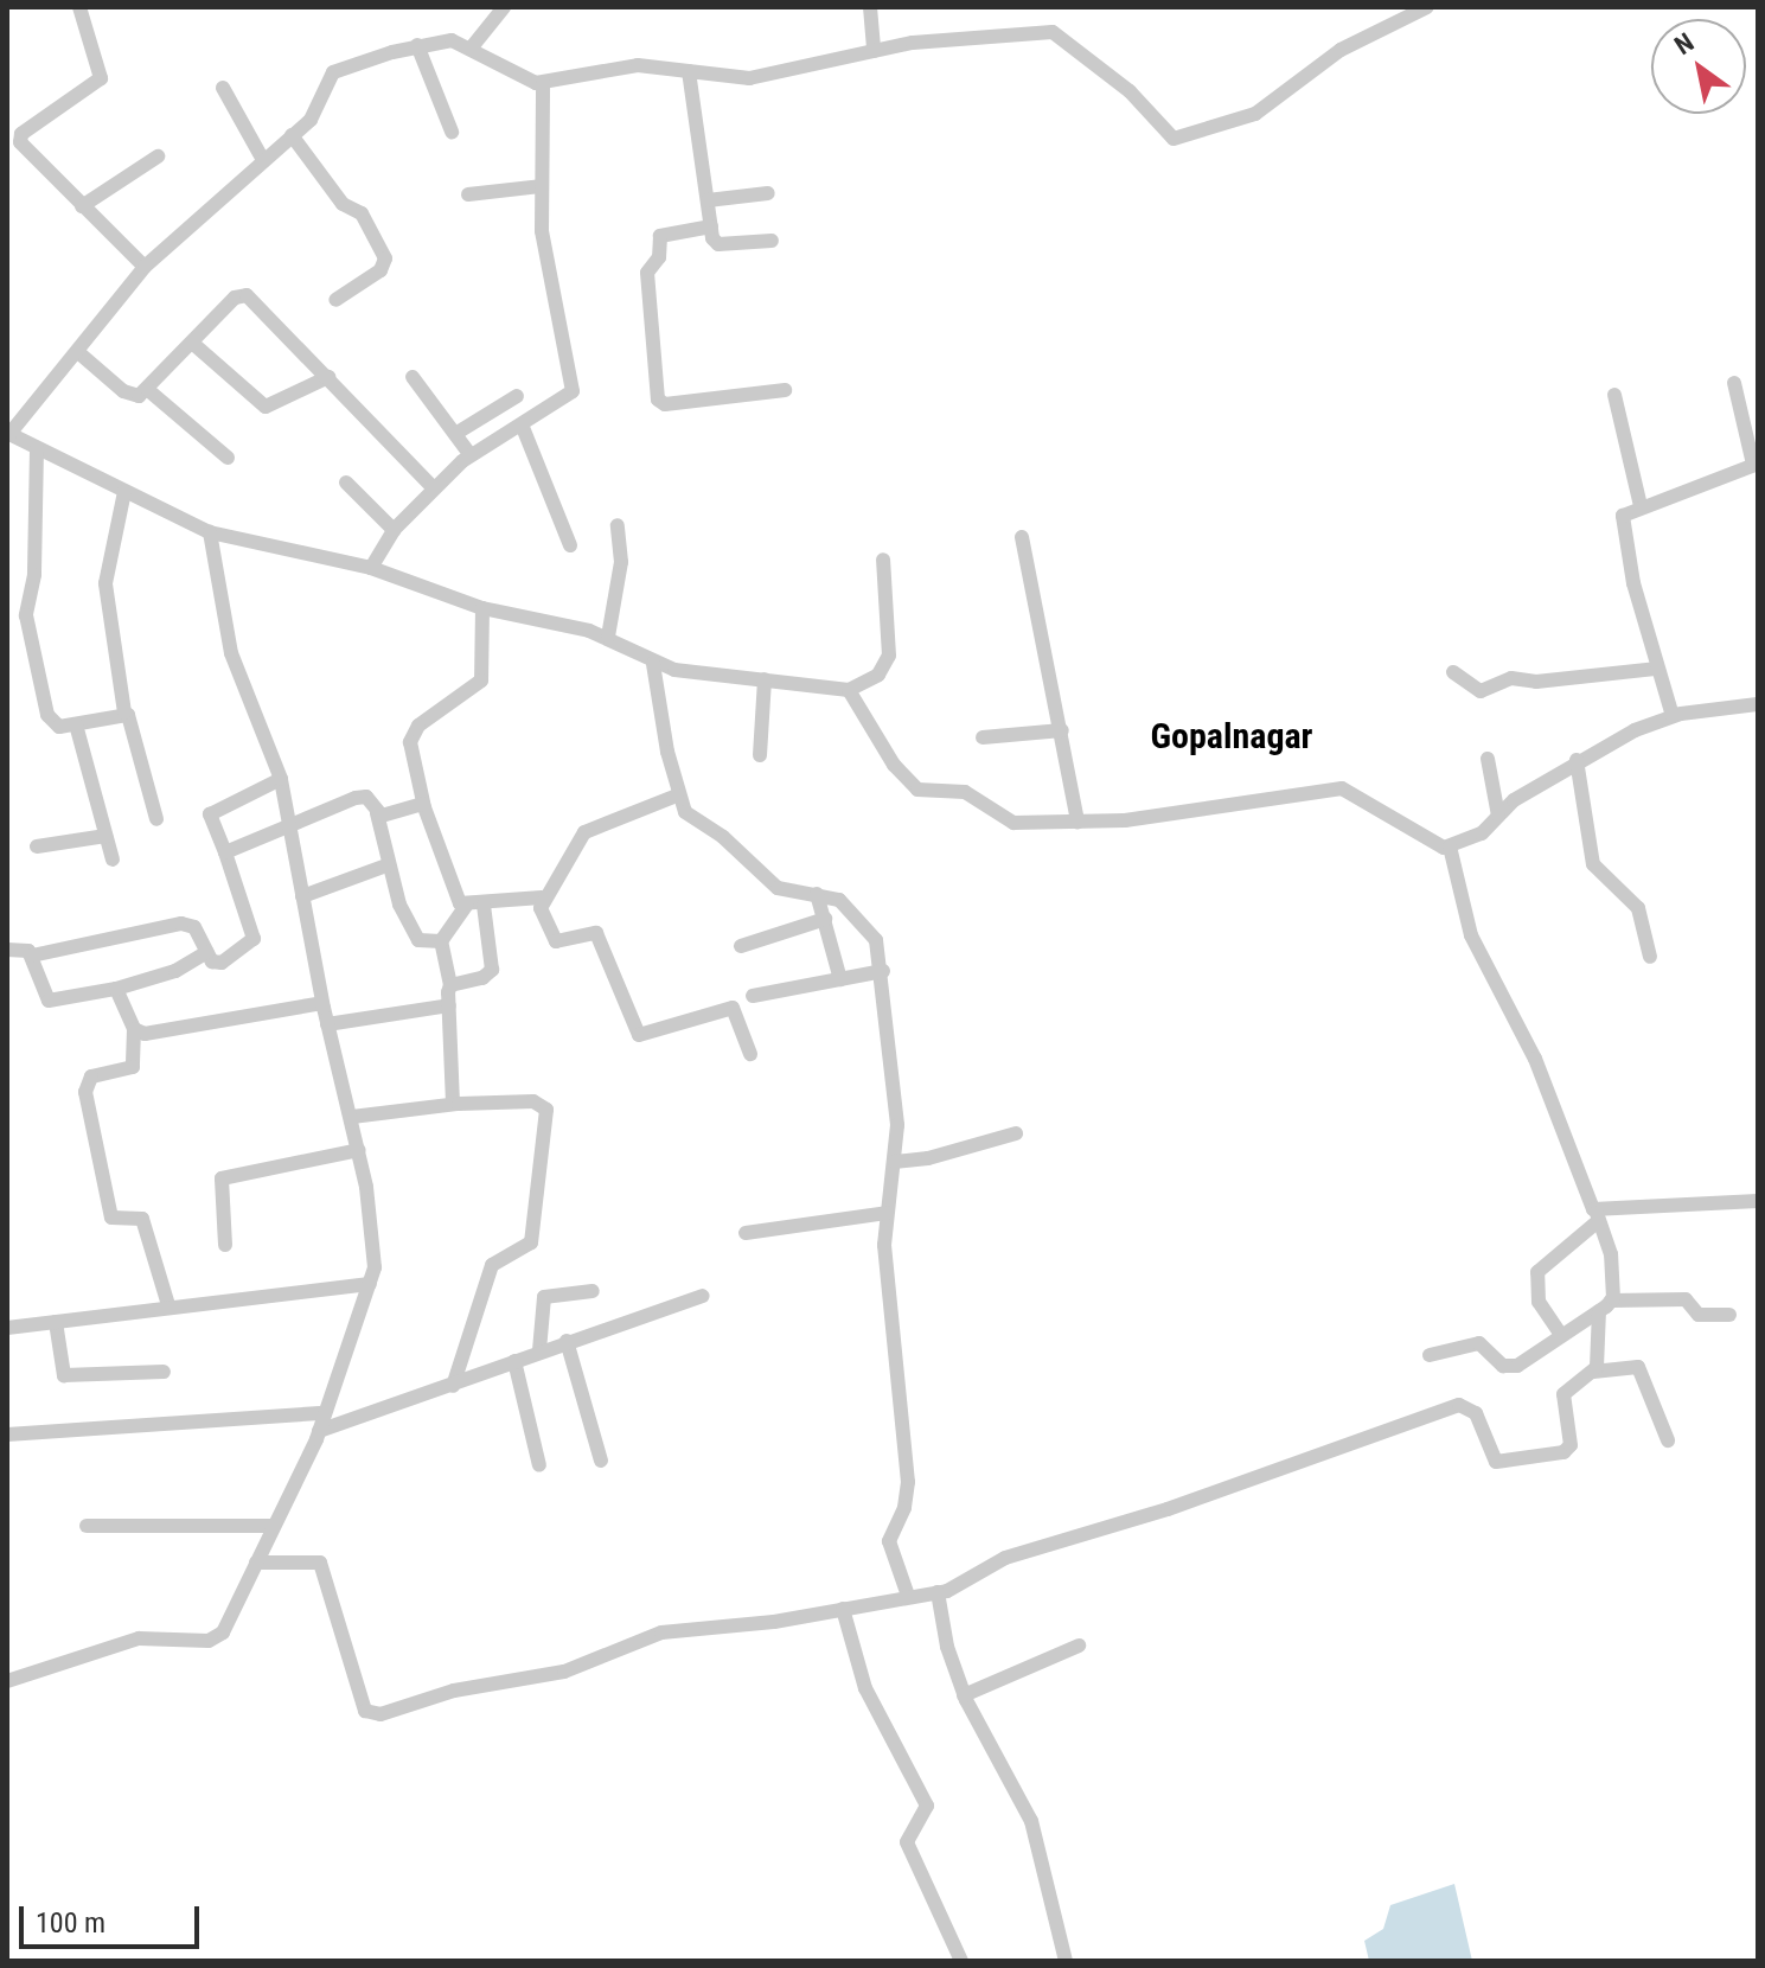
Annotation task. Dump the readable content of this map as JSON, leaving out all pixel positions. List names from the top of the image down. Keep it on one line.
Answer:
{"districts":["Gopalnagar"],"scale_bar":"100 m","north":"top left"}
